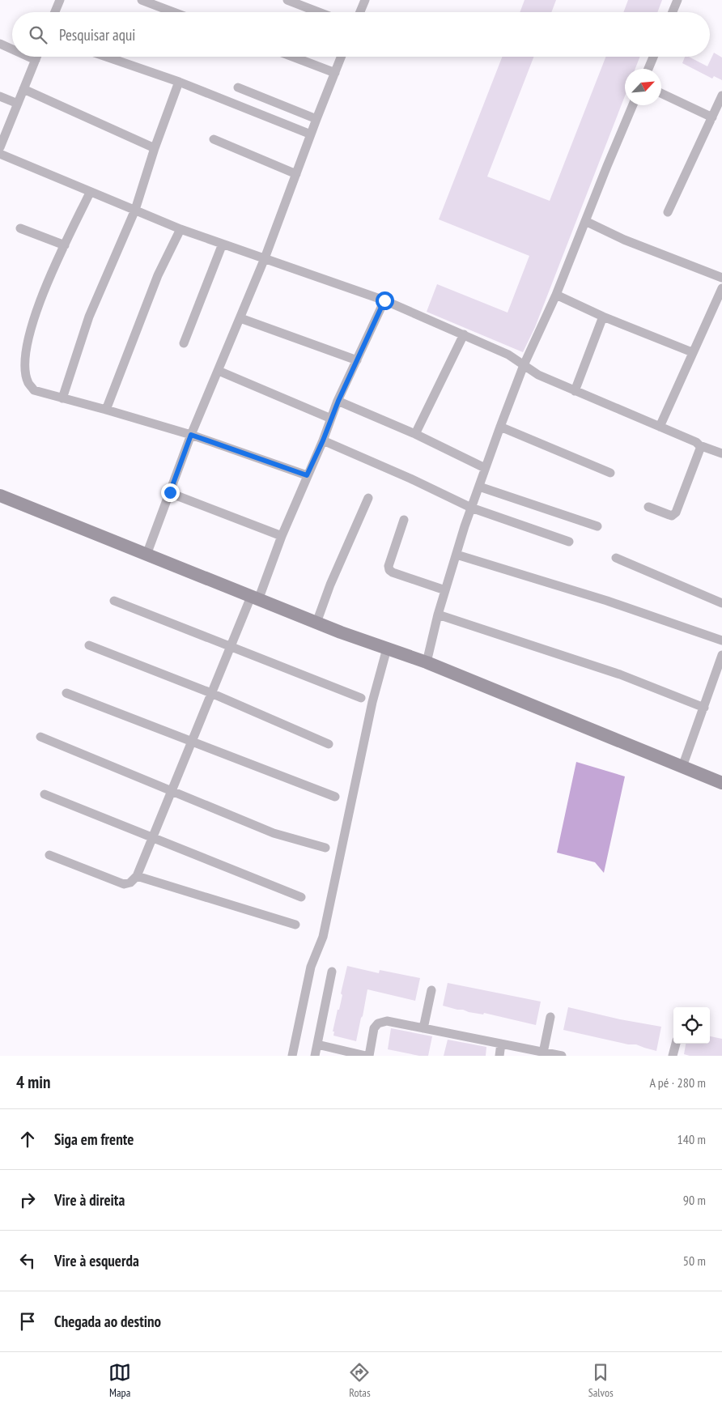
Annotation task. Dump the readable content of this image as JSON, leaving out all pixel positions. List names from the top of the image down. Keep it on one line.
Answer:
{"north":"top right","page":{"search":"Pesquisar aqui","heading":["4 min","A pé · 280 m"],"list":[["Siga em frente","140 m"],["Vire à direita","90 m"],["Vire à esquerda","50 m"],"Chegada ao destino"],"nav":["Mapa","Rotas","Salvos"]}}
